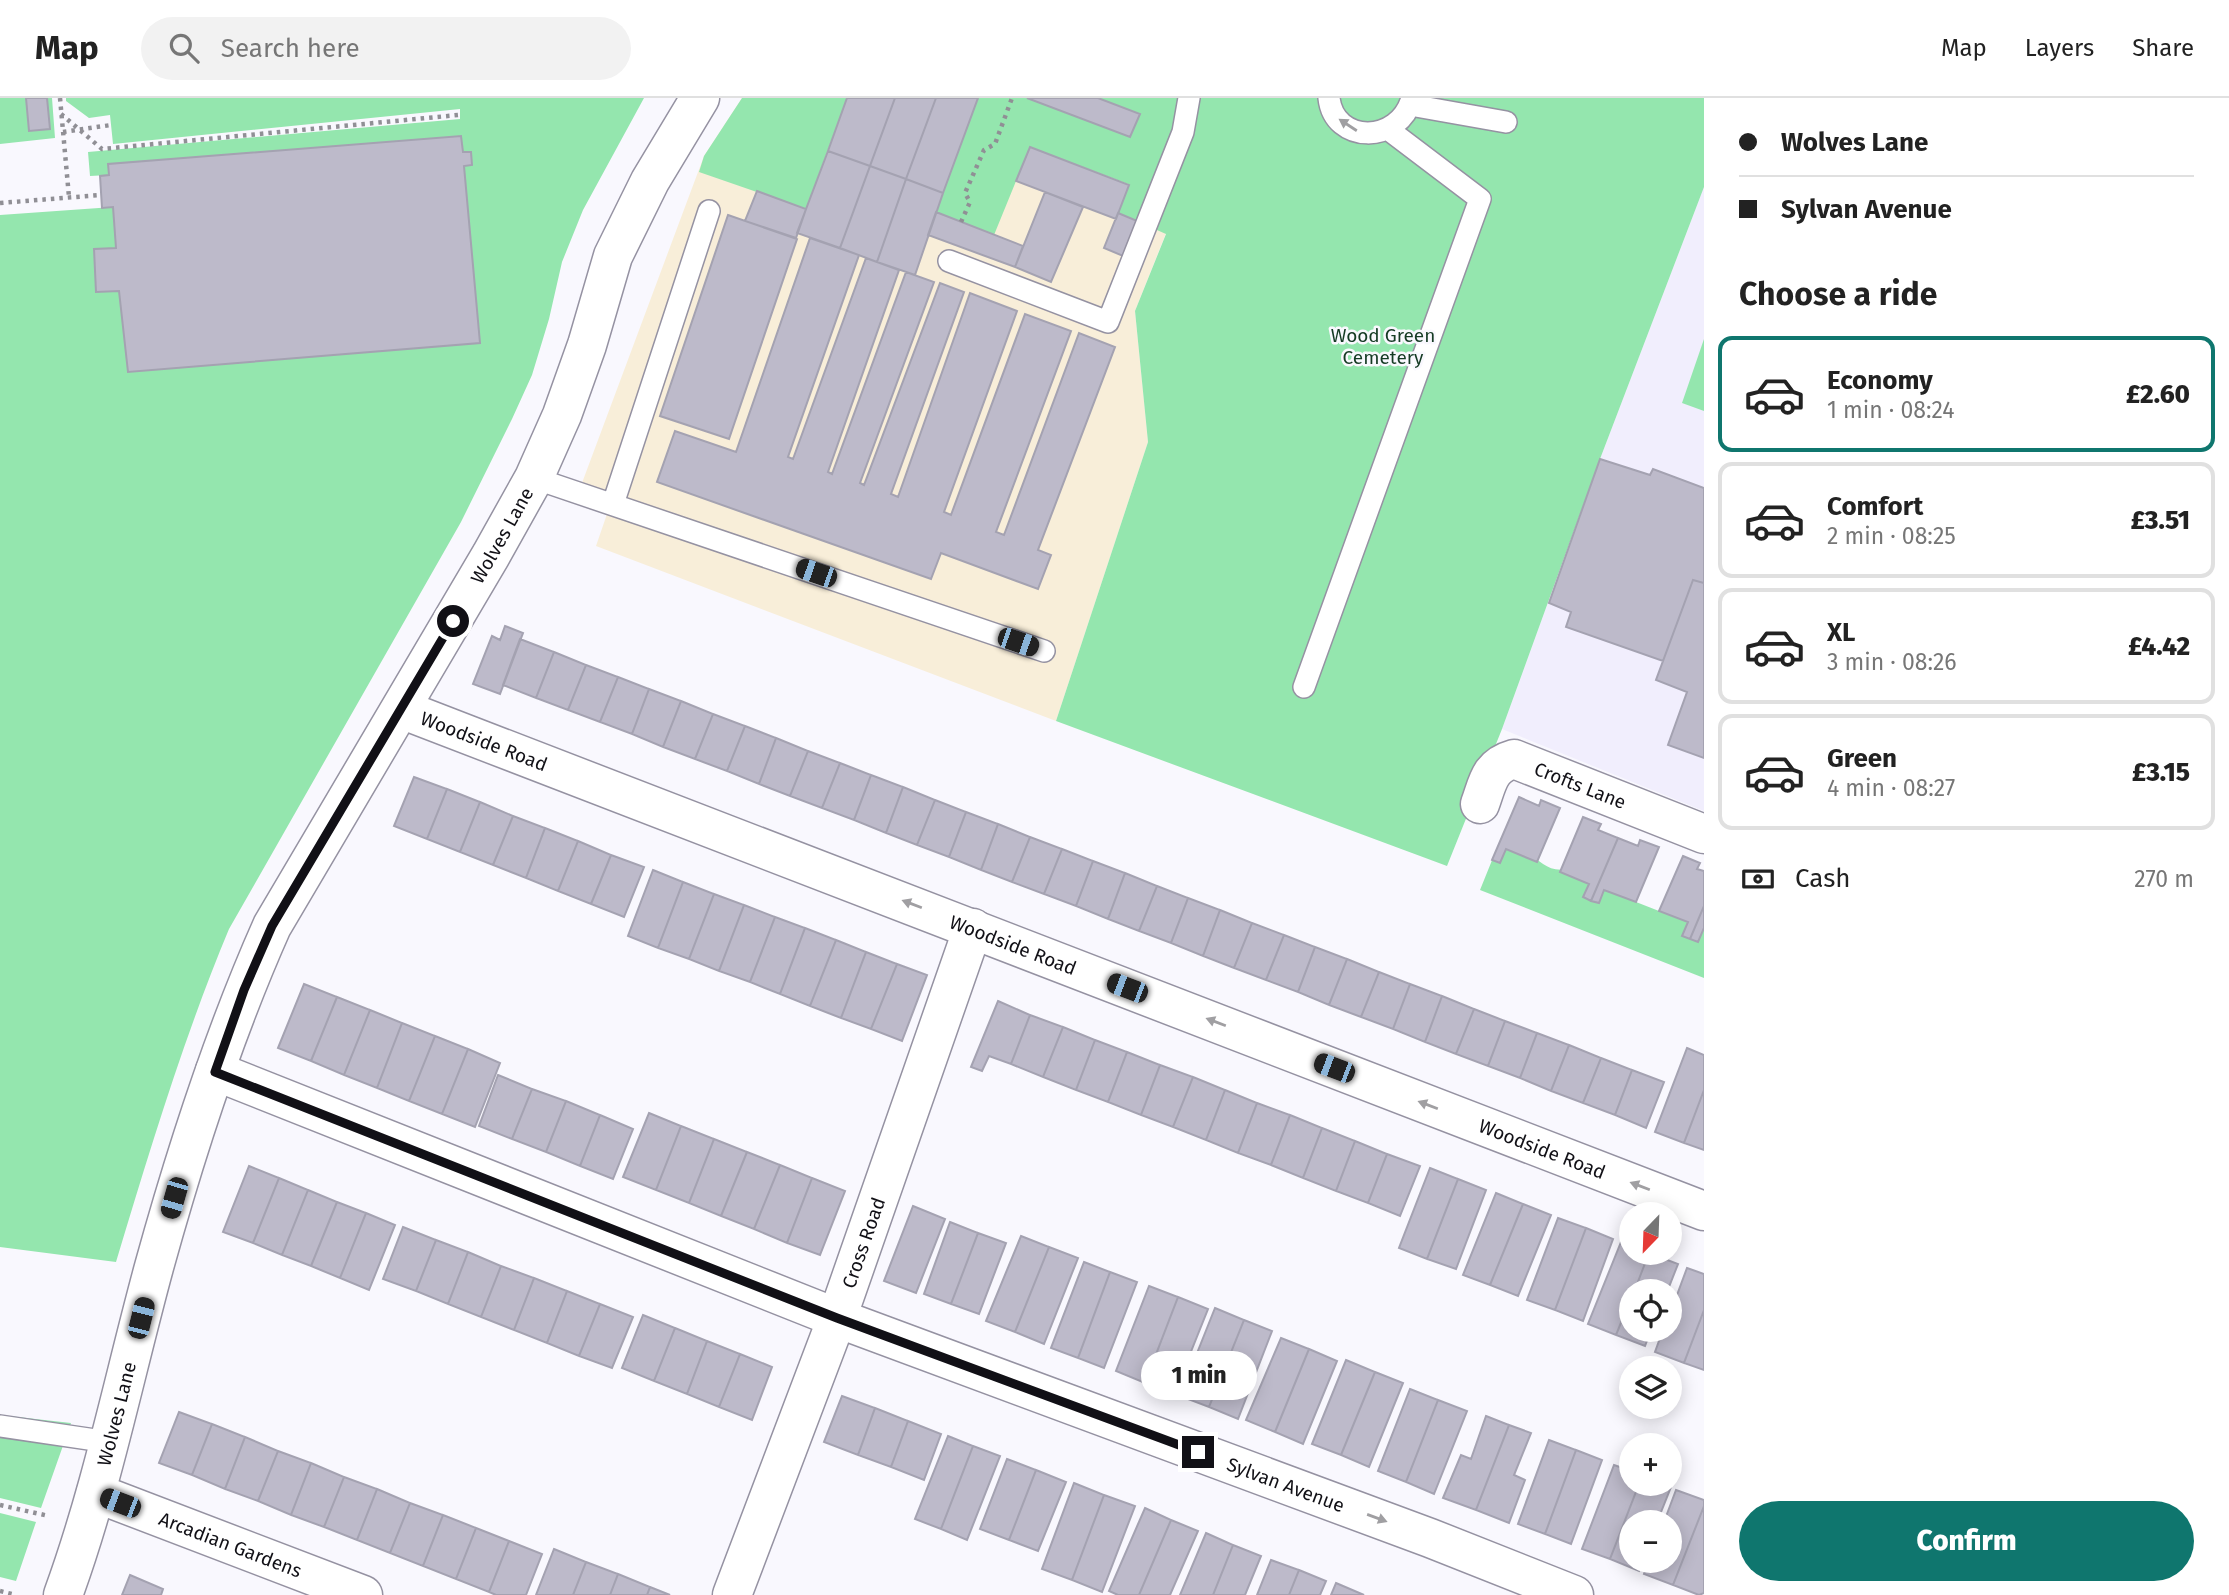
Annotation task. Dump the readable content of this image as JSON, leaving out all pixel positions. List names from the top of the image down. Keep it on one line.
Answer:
{"streets":{"street":["Wolves Lane","Woodside Road","Crofts Lane","Cross Road","Sylvan Avenue","Arcadian Gardens"]},"crossings":[["Wolves Lane","Woodside Road"],["Wolves Lane","Sylvan Avenue"],["Wolves Lane","Arcadian Gardens"],["Woodside Road","Cross Road"],["Cross Road","Sylvan Avenue"]],"one_way":["Woodside Road","Sylvan Avenue"],"parks":["Wood Green Cemetery"],"north":"bottom left","page":{"header":"Map","search":"Search here","nav":["Map","Layers","Share"],"banner":["Wolves Lane","Sylvan Avenue"],"heading":"Choose a ride","list":[{"name":"Economy","note":"1 min · 08:24","value":"£2.60"},{"name":"Comfort","note":"2 min · 08:25","value":"£3.51"},{"name":"XL","note":"3 min · 08:26","value":"£4.42"},{"name":"Green","note":"4 min · 08:27","value":"£3.15"}],"pay":["Cash","270 m"],"map_buttons":["+","−"],"bubble":"1 min","buttons":"Confirm"}}
